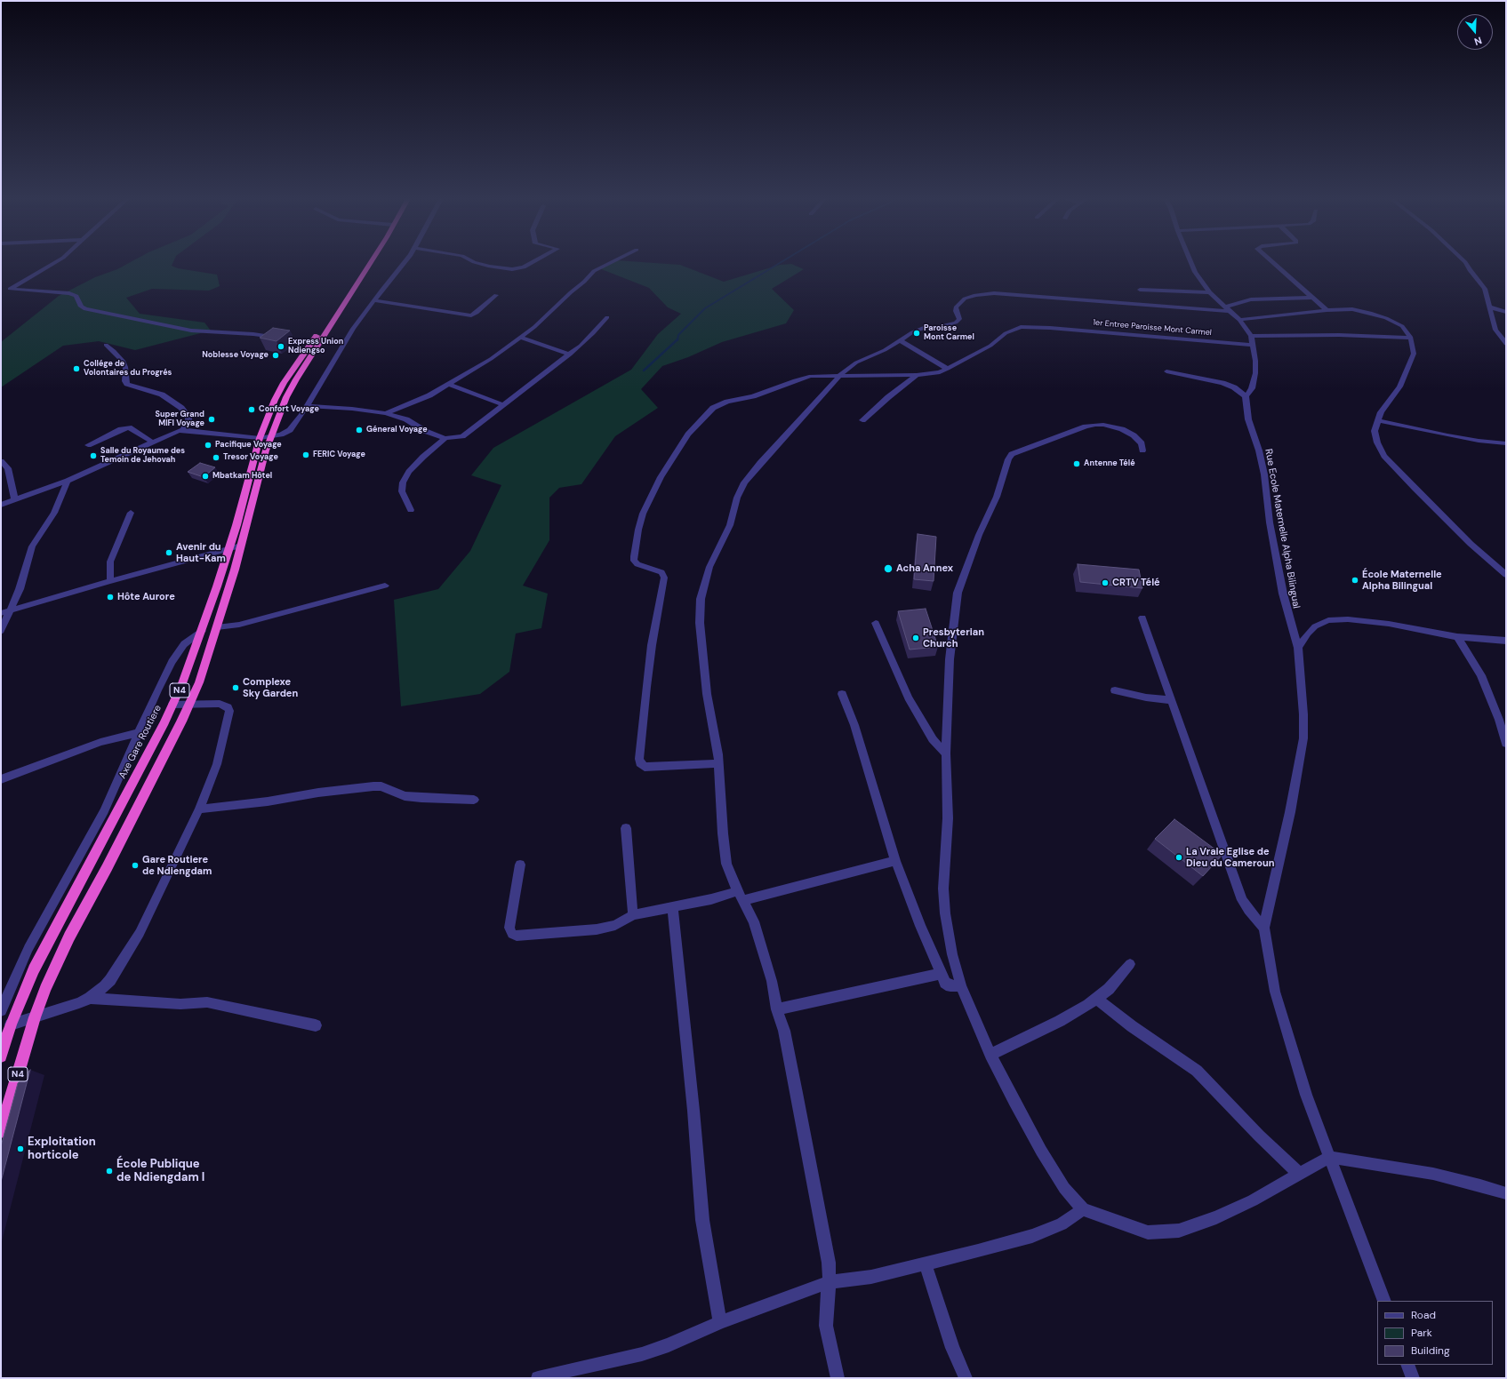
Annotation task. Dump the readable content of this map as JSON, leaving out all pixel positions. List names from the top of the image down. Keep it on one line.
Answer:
{"streets":{"highway":["N4","Axe Gare Routiere"],"street":["1er Entree Paroisse Mont Carmel","Rue Ecole Maternelle Alpha Bilingual"]},"crossings":[["N4","Axe Gare Routiere"]],"places":["Paroisse Mont Carmel","Express Union Ndiengso","Noblesse Voyage","Collége de Volontaires du Progrés","Confort Voyage","Super Grand MIFI Voyage","Géneral Voyage","Pacifique Voyage","FERIC Voyage","Salle du Royaume des Temoin de Jehovah","Tresor Voyage","Antenne Télé","Mbatkam Hôtel","Avenir du Haut-Kam","Acha Annex","École Maternelle Alpha Bilingual","CRTV Télé","Hôte Aurore","Presbyterian Church","Complexe Sky Garden","La Vraie Eglise de Dieu du Cameroun","Gare Routiere de Ndiengdam","Exploitation horticole","École Publique de Ndiengdam I"],"legend":["Road","Park","Building"],"north":"bottom"}
